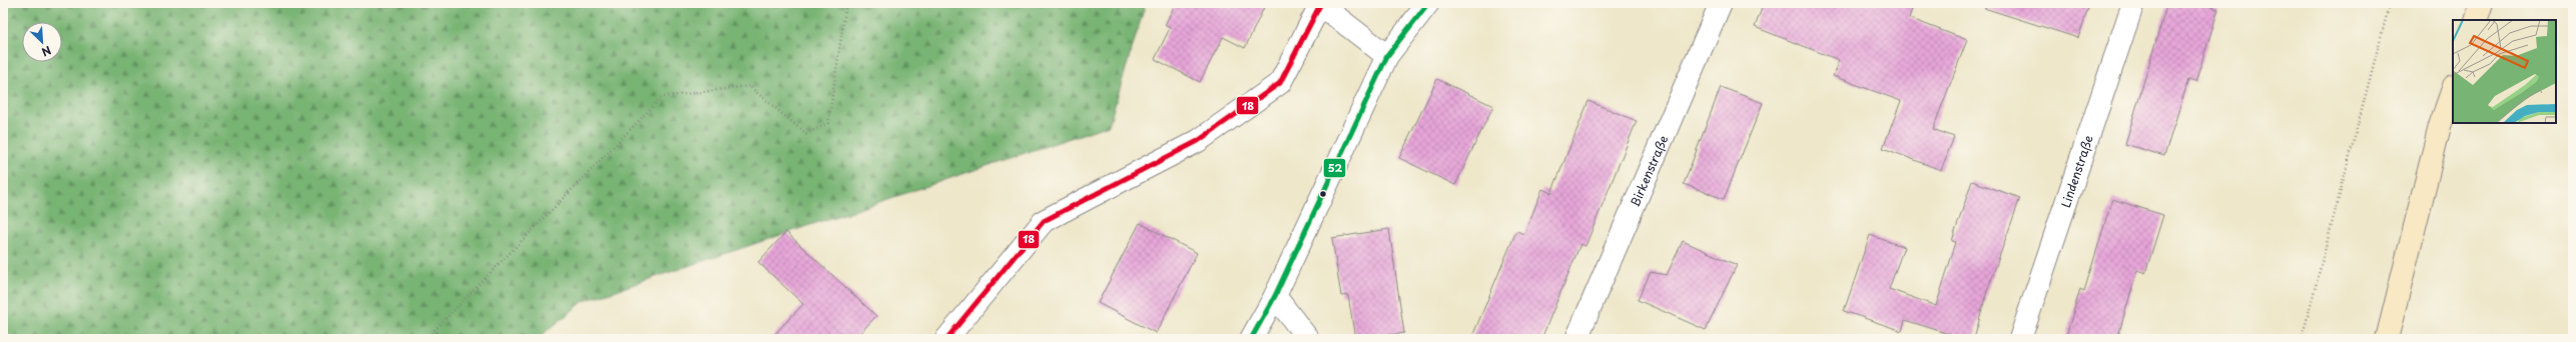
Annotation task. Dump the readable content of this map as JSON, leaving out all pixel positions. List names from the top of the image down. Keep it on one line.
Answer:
{"streets":{"street":["Birkenstraße","Lindenstraße"]},"lines":["transit line 18","transit line 52"],"north":"bottom right"}
